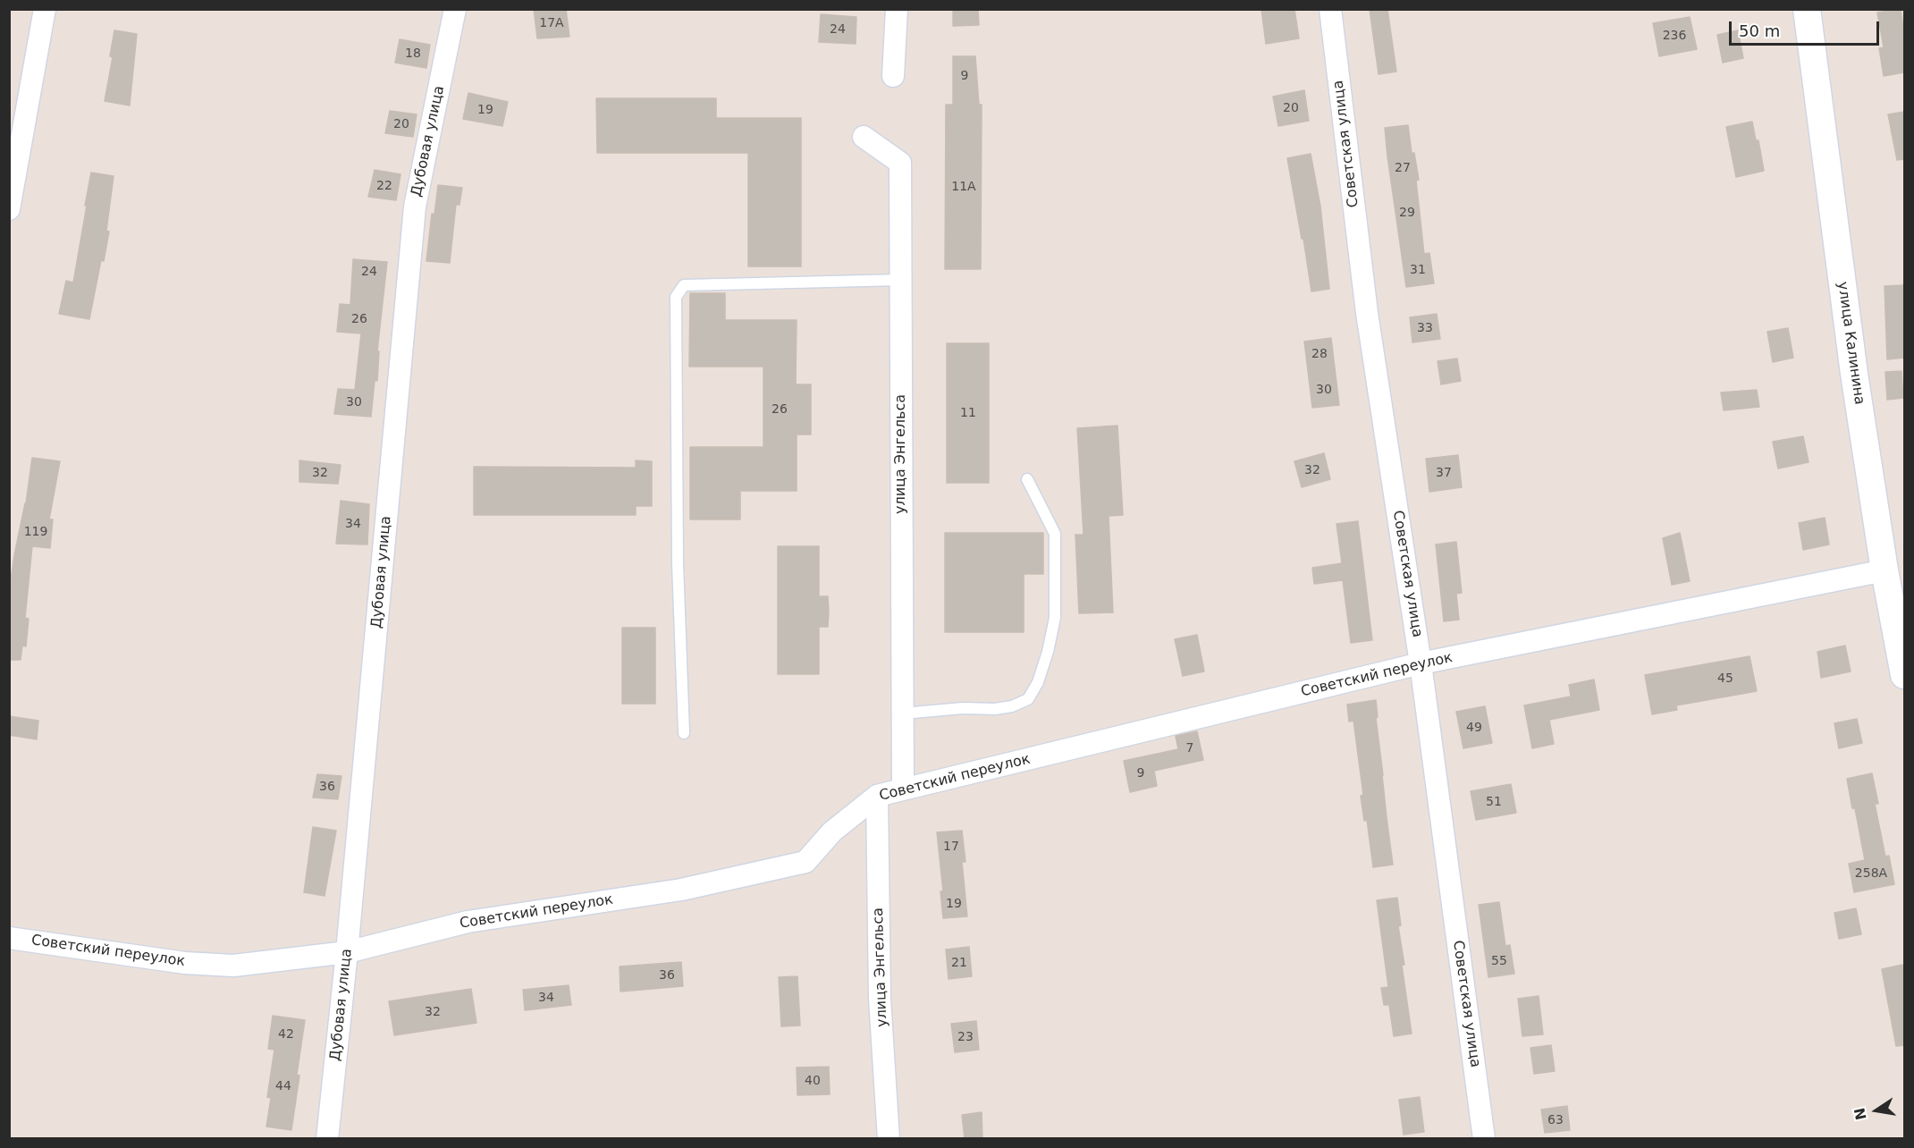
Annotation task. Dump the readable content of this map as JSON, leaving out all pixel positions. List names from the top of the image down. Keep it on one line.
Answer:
{"streets":{"street":["Дубовая улица","Советская улица","улица Калинина","улица Энгельса","Советский переулок"]},"crossings":[["Дубовая улица","Советский переулок"],["Советская улица","Советский переулок"],["улица Калинина","Советский переулок"],["улица Энгельса","Советский переулок"]],"house_numbers":["17А","24","236","18","9","20","19","20","27","22","11А","29","31","24","26","33","28","30","30","26","11","32","32","37","34","119","45","49","7","9","36","51","17","258А","19","55","21","36","34","32","42","23","40","44","63"],"scale_bar":"50 m","north":"left"}
